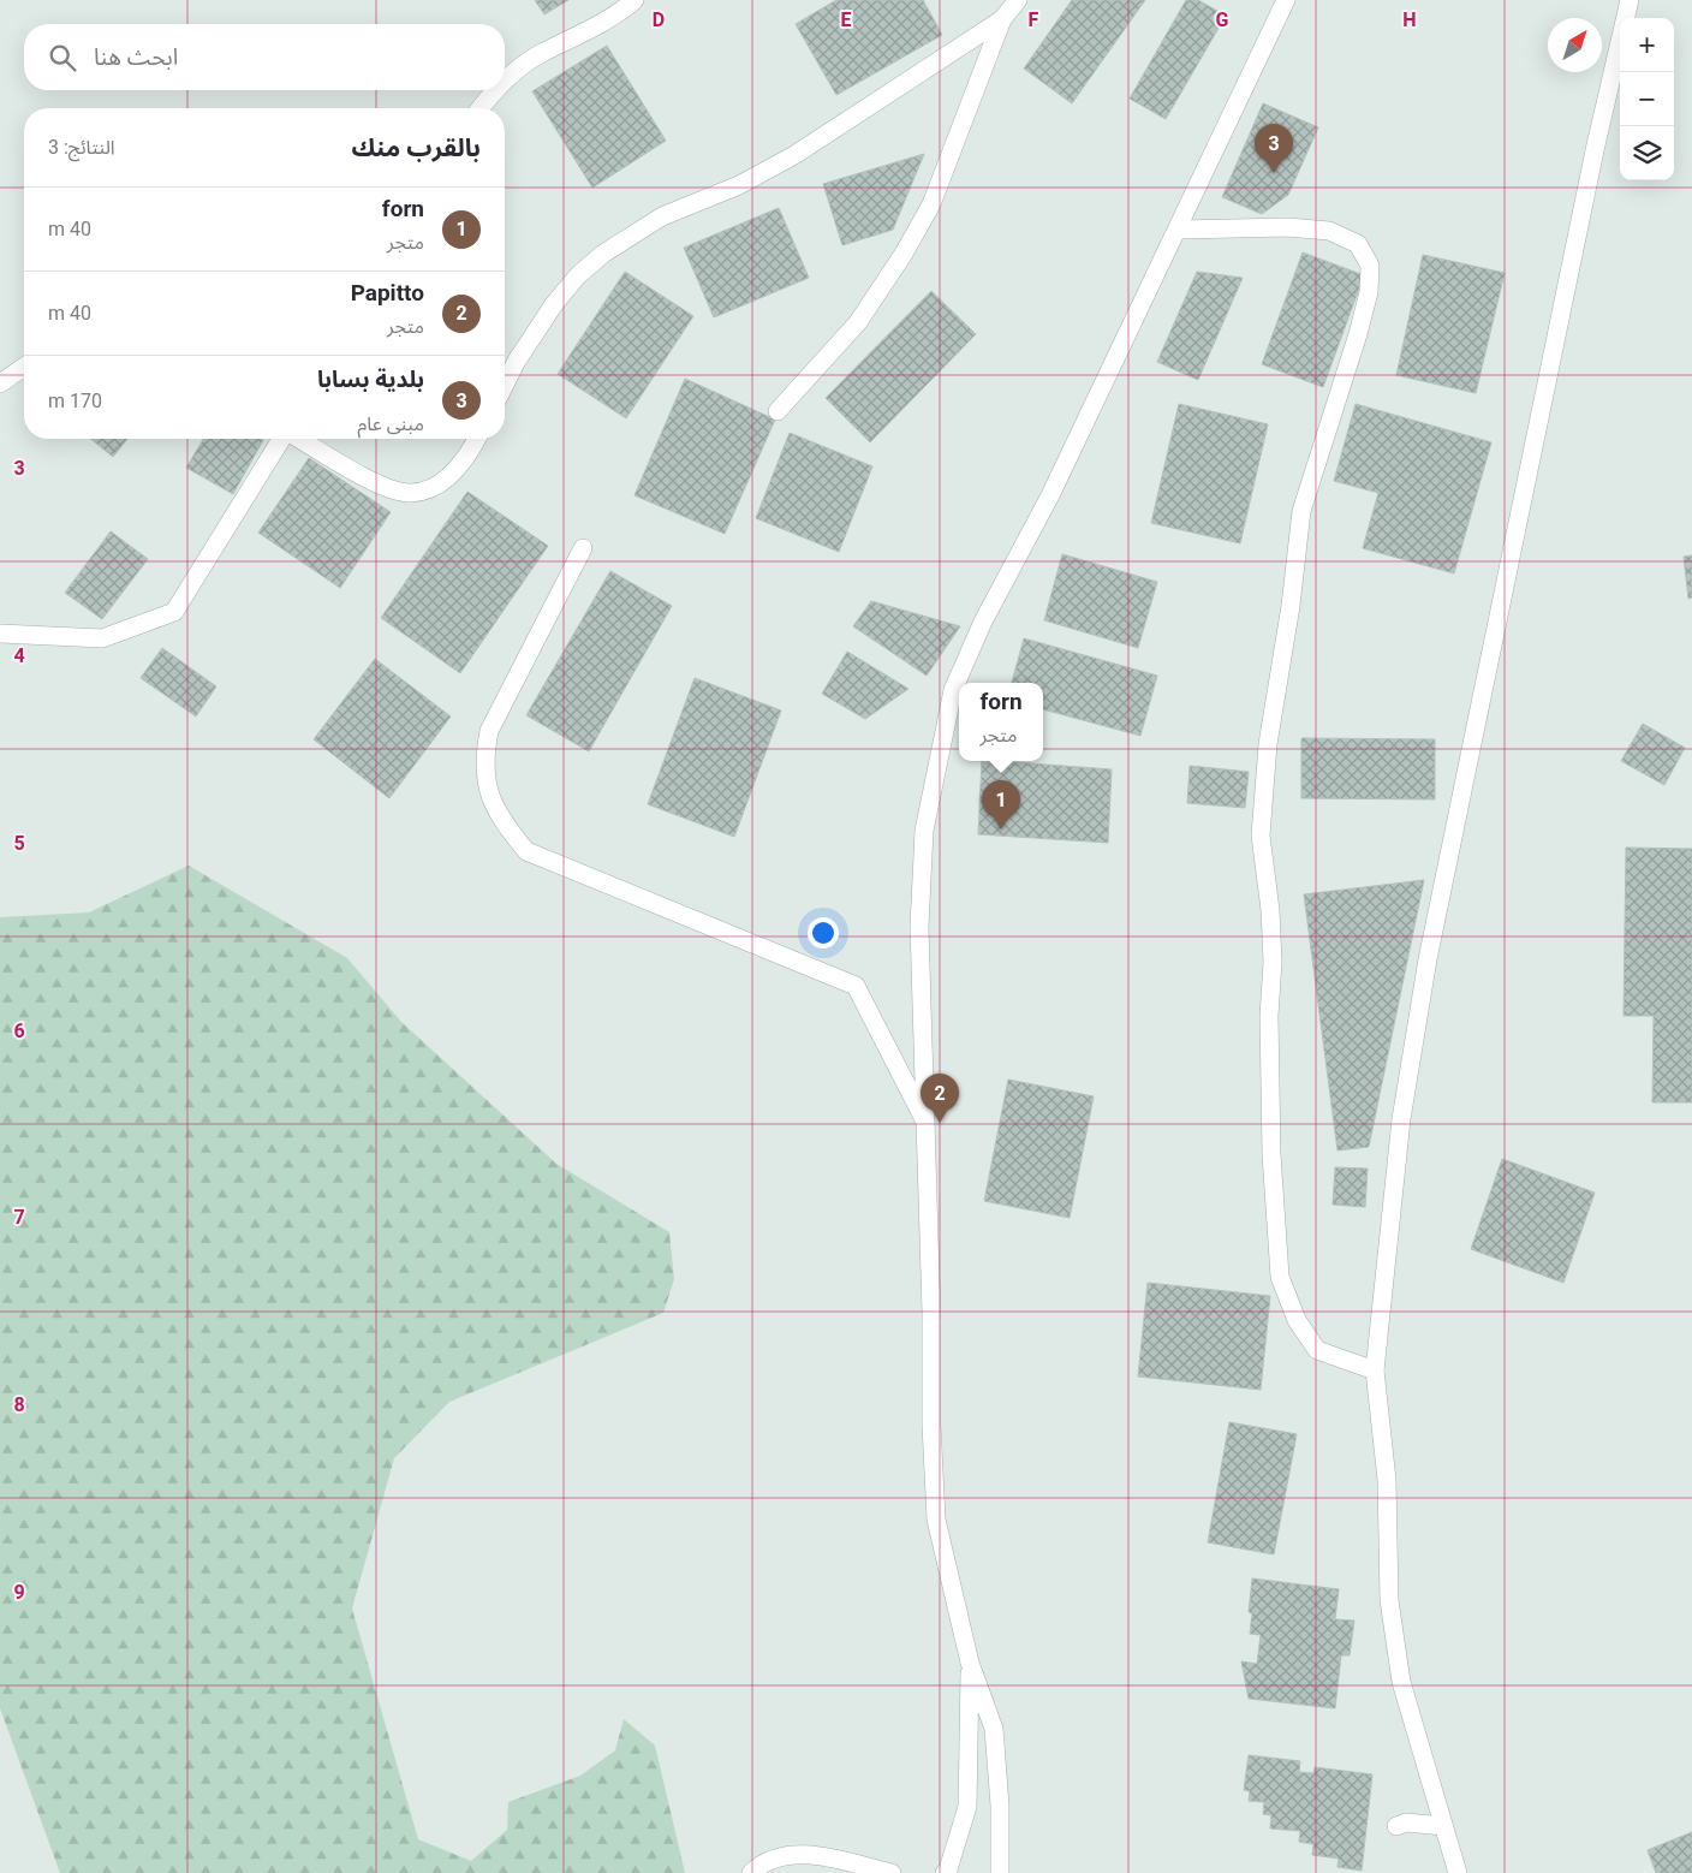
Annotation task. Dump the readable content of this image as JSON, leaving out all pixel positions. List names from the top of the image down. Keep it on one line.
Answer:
{"north":"top right","page":{"map_buttons":["+","−"],"search":"ابحث هنا","heading":["بالقرب منك","النتائج: 3"],"pins":["3","1","2"],"list":[{"mark":"1","name":"forn","note":"متجر","value":"40 m"},{"mark":"2","name":"Papitto","note":"متجر","value":"40 m"},{"mark":"3","name":"بلدية بسابا","note":"مبنى عام","value":"170 m"}],"popup":["forn","متجر"]},"grid":{"columns":["D","E","F","G","H"],"rows":["3","4","5","6","7","8","9"]}}
